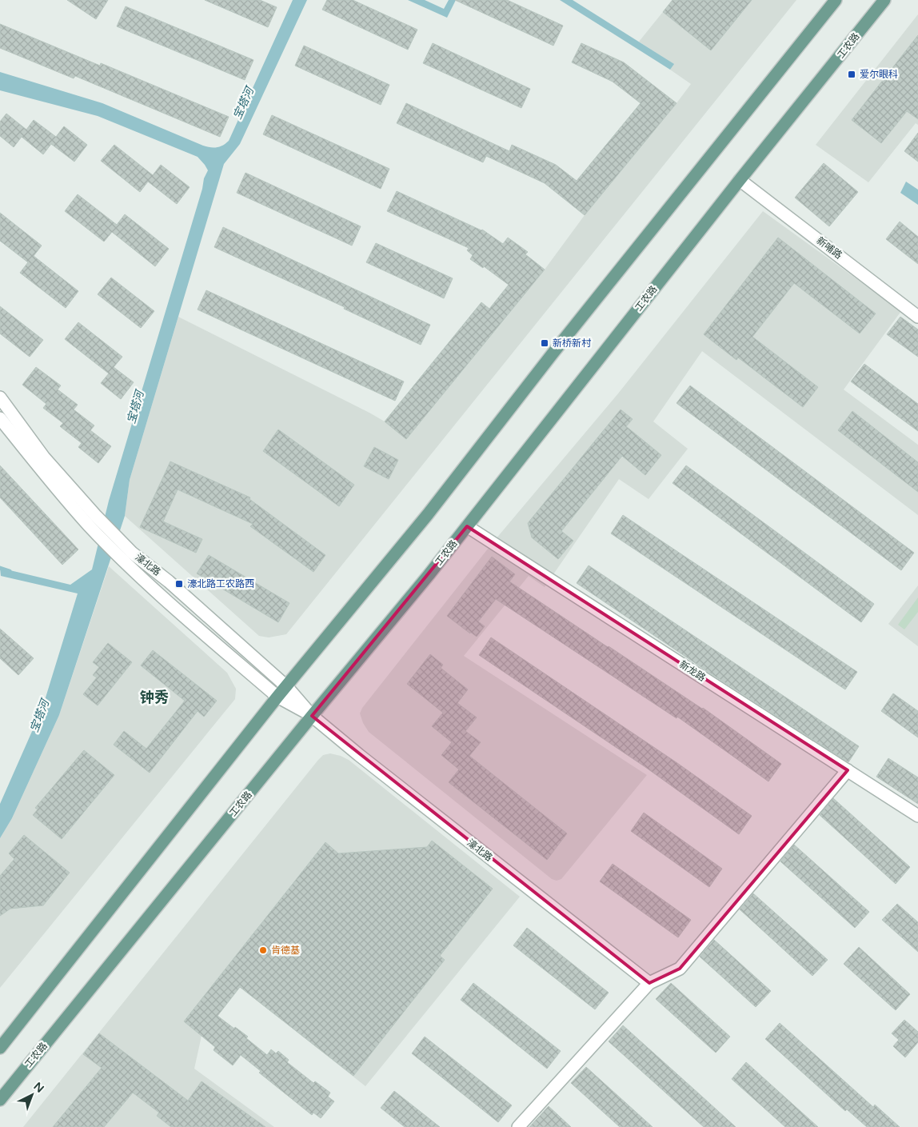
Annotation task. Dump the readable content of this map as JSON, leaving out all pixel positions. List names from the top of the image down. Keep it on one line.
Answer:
{"streets":{"main road":["工农路"],"street":["新哺路","濠北路","新龙路"]},"crossings":[["工农路","新哺路"],["工农路","濠北路"],["工农路","新龙路"]],"districts":["钟秀"],"water":["宝塔河"],"places":{"transit":["爱尔眼科","新桥新村","濠北路工农路西"],"other":["肯德基"]},"north":"top right"}
